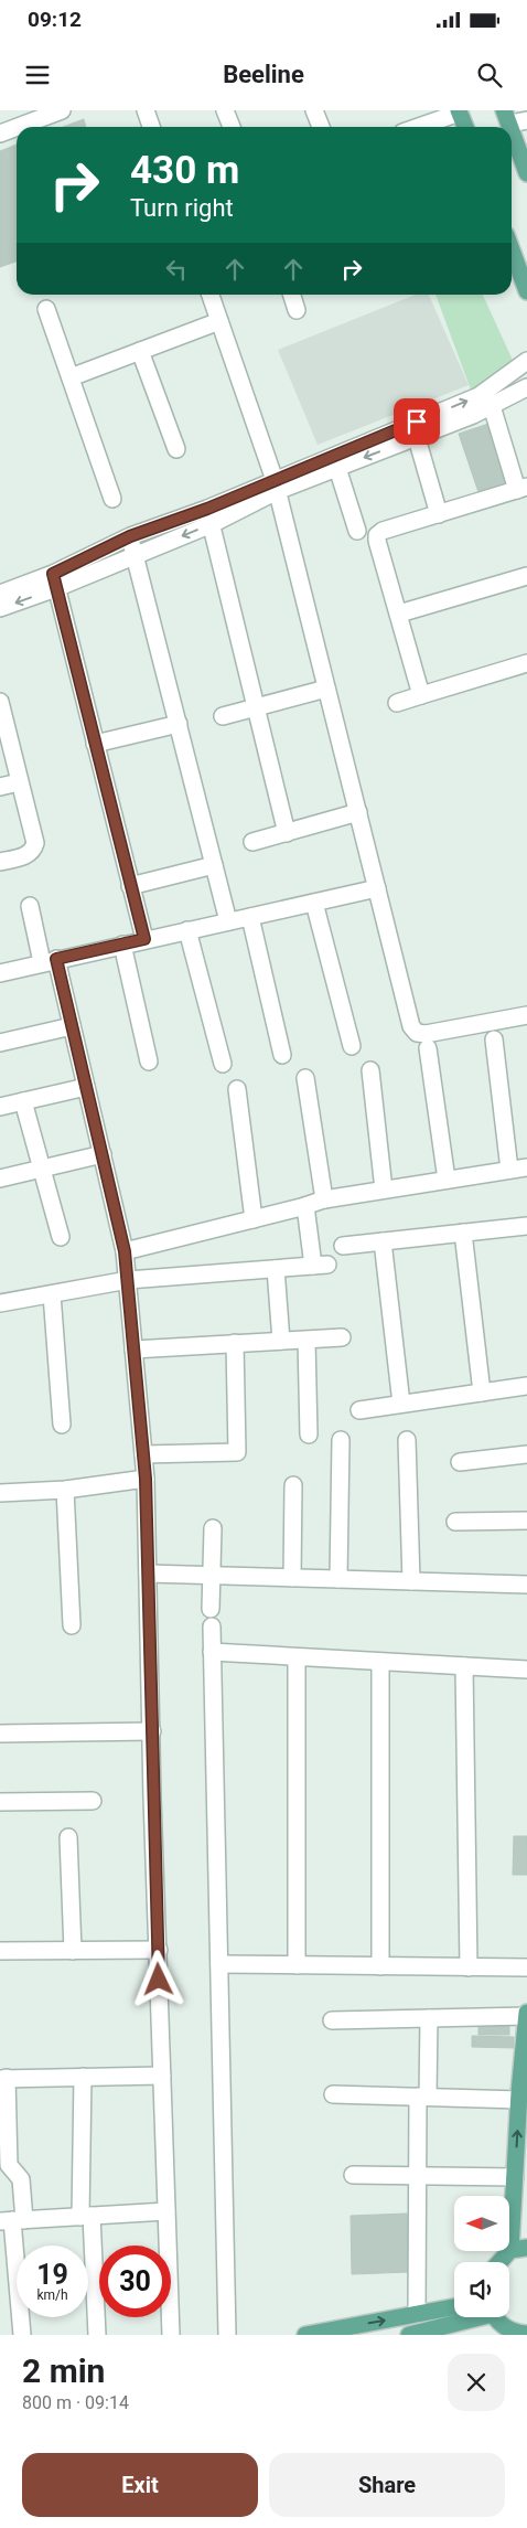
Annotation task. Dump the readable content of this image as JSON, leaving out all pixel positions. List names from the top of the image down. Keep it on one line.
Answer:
{"north":"left","page":{"status":"09:12","header":"Beeline","turn":["430 m","Turn right"],"speed":"19 km/h","limit":"30","heading":["2 min","800 m · 09:14"],"buttons":["Exit","Share"]}}
